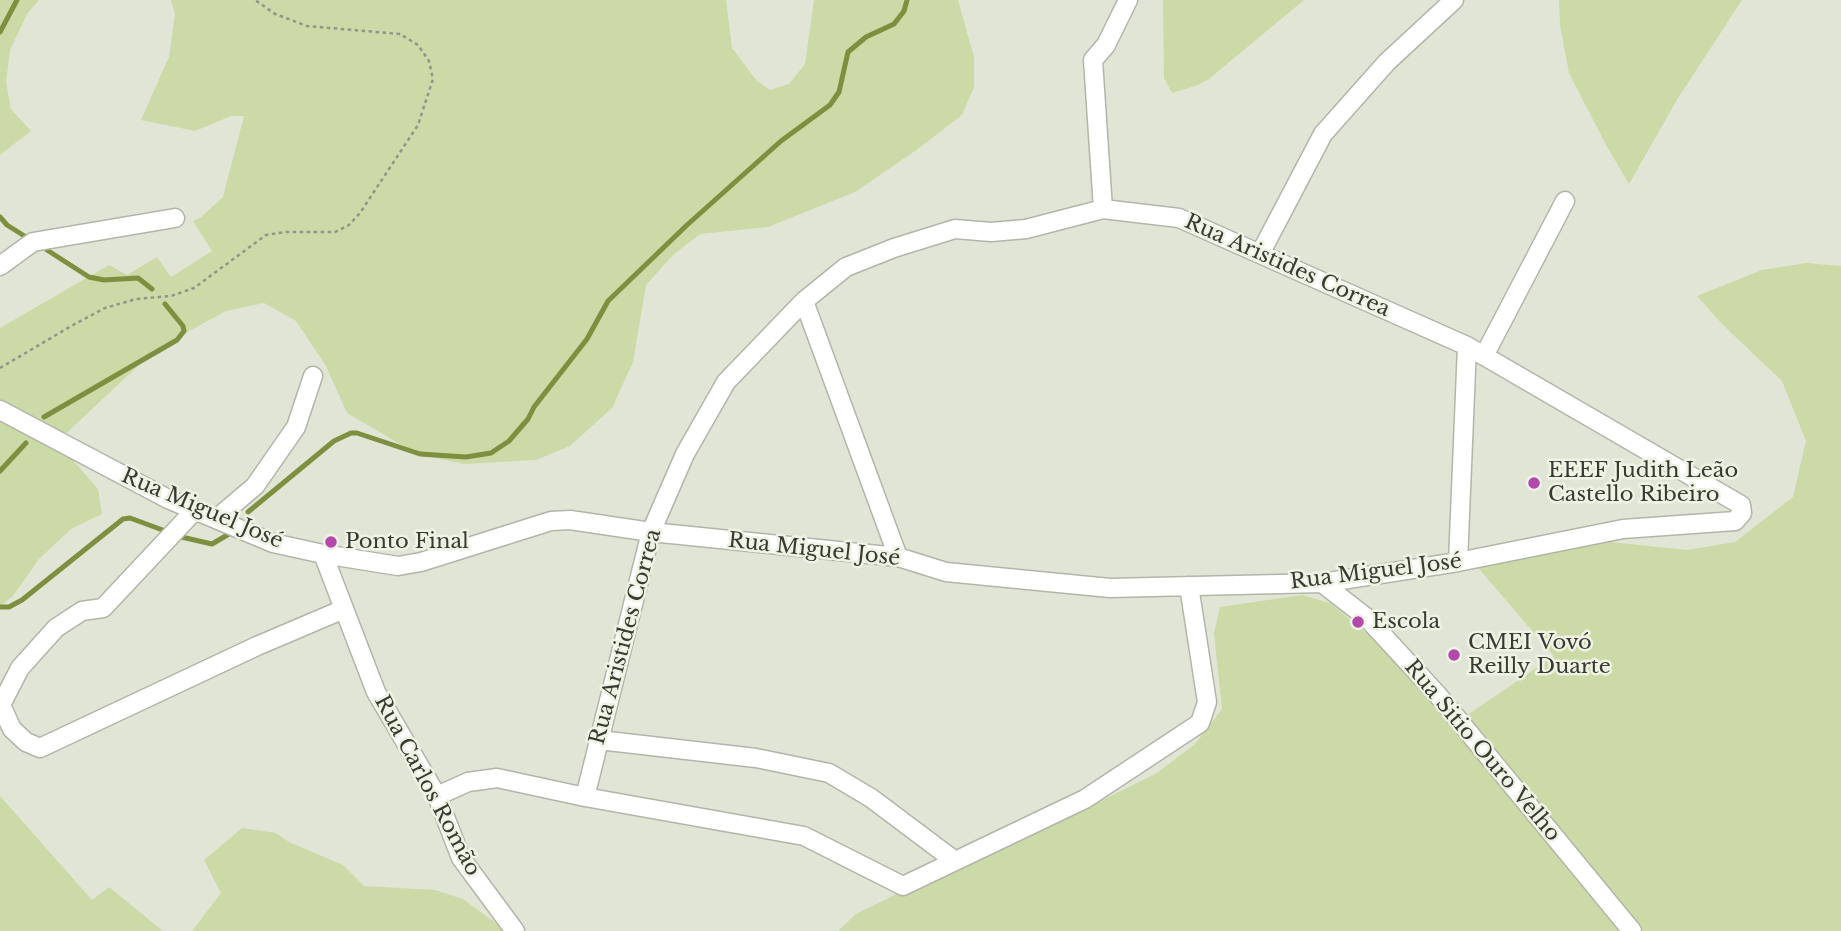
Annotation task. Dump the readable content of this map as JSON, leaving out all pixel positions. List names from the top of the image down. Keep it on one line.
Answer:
{"streets":{"street":["Rua Aristides Correa","Rua Miguel José","Rua Sitio Ouro Velho","Rua Carlos Romão"]},"crossings":[["Rua Aristides Correa","Rua Miguel José"],["Rua Miguel José","Rua Sitio Ouro Velho"],["Rua Miguel José","Rua Carlos Romão"]],"places":["EEEF Judith Leão Castello Ribeiro","Ponto Final","Escola","CMEI Vovó Reilly Duarte"]}
